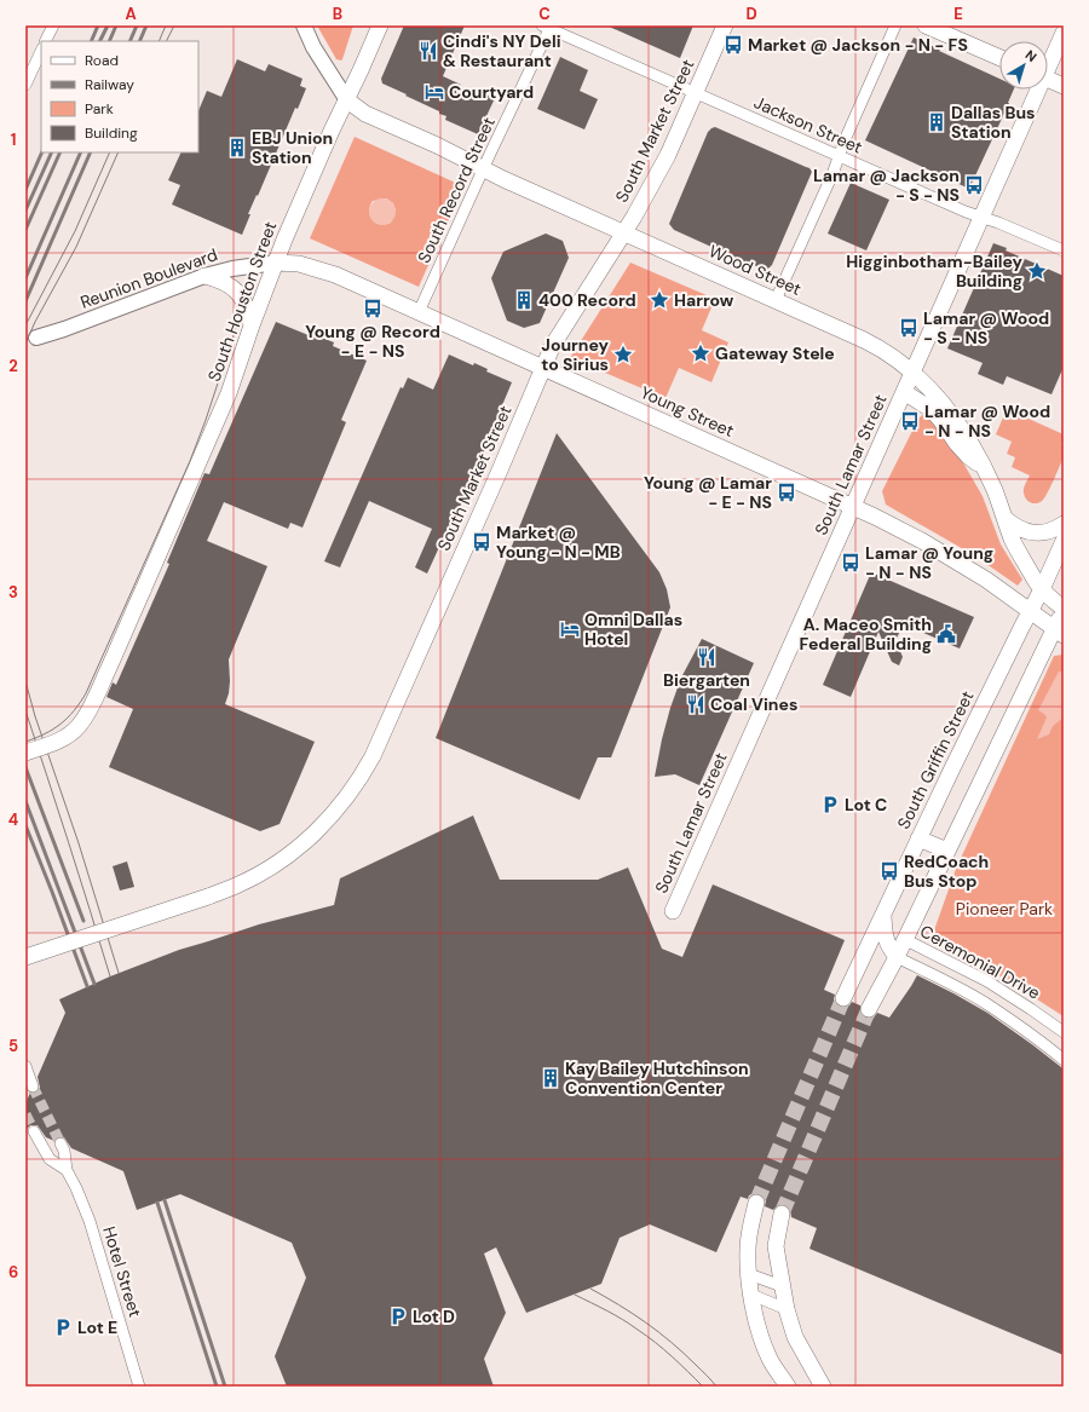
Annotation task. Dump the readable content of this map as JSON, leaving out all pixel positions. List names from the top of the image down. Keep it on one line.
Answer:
{"streets":{"main road":["South Market Street","Wood Street","South Houston Street","Young Street","South Lamar Street","South Griffin Street"],"street":["Jackson Street","South Record Street","Reunion Boulevard","Ceremonial Drive","Hotel Street"]},"crossings":[["Jackson Street","South Market Street"],["Jackson Street","South Record Street"],["Jackson Street","South Lamar Street"],["South Market Street","Wood Street"],["South Market Street","Young Street"],["South Record Street","Wood Street"],["South Record Street","Young Street"],["Wood Street","South Houston Street"],["Wood Street","South Lamar Street"],["Wood Street","South Griffin Street"],["Reunion Boulevard","South Houston Street"],["Reunion Boulevard","Young Street"],["South Houston Street","Young Street"],["Young Street","South Lamar Street"],["Young Street","South Griffin Street"]],"parks":["Pioneer Park"],"places":{"bus stop":["Market @ Jackson - N - FS","Lamar @ Jackson - S - NS","Young @ Record - E - NS","Lamar @ Wood - S - NS","Lamar @ Wood - N - NS","Young @ Lamar - E - NS","Market @ Young - N - MB","Lamar @ Young - N - NS","RedCoach Bus Stop"],"restaurant":["Cindi's NY Deli & Restaurant","Biergarten","Coal Vines"],"hotel":["Courtyard","Omni Dallas Hotel"],"building":["Dallas Bus Station","EBJ Union Station","400 Record","Kay Bailey Hutchinson Convention Center"],"place":["Higginbotham-Bailey Building","Harrow","Gateway Stele","Journey to Sirius"],"public building":["A. Maceo Smith Federal Building"],"parking":["Lot C","Lot D","Lot E"]},"legend":["Road","Railway","Park","Building"],"north":"top right","grid":{"columns":["A","B","C","D","E"],"rows":["1","2","3","4","5","6"]}}
